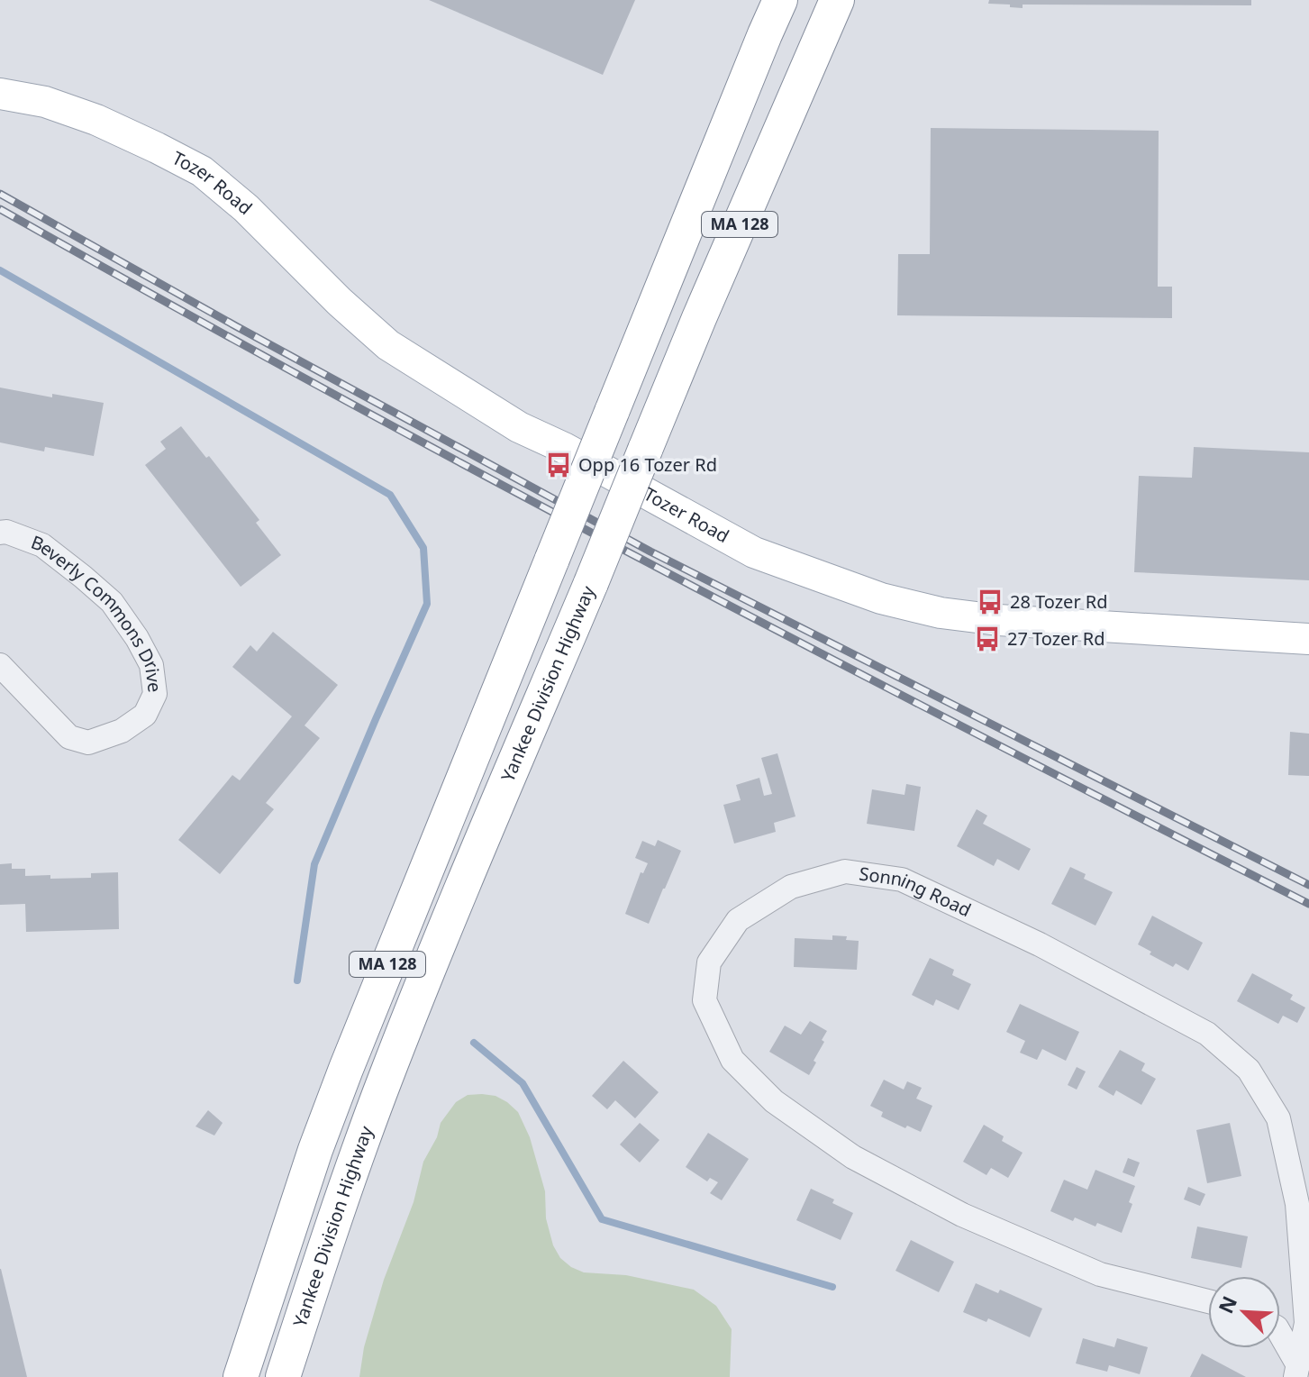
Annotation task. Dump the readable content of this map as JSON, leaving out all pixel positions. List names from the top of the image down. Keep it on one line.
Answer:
{"streets":{"highway":["MA 128","Yankee Division Highway"],"main road":["Tozer Road"],"street":["Beverly Commons Drive","Sonning Road"]},"places":{"bus stop":["Opp 16 Tozer Rd","28 Tozer Rd","27 Tozer Rd"]},"north":"top left"}
